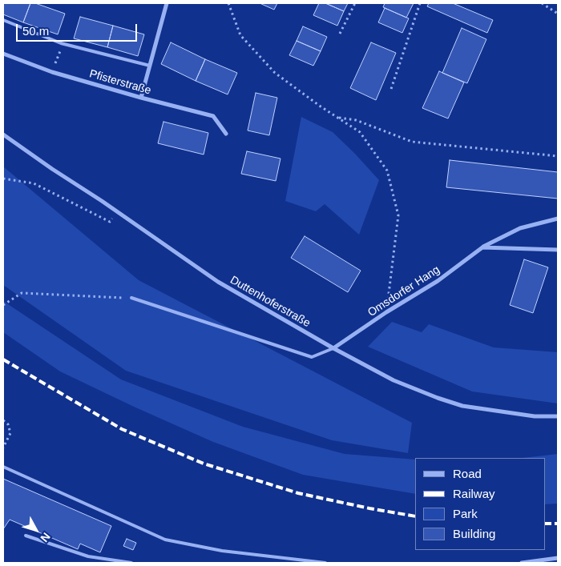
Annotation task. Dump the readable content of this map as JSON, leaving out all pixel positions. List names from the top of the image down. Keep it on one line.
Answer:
{"streets":{"street":["Pfisterstraße","Omsdorfer Hang","Duttenhoferstraße"]},"crossings":[["Omsdorfer Hang","Duttenhoferstraße"]],"legend":["Road","Railway","Park","Building"],"scale_bar":"50 m","north":"bottom right"}
